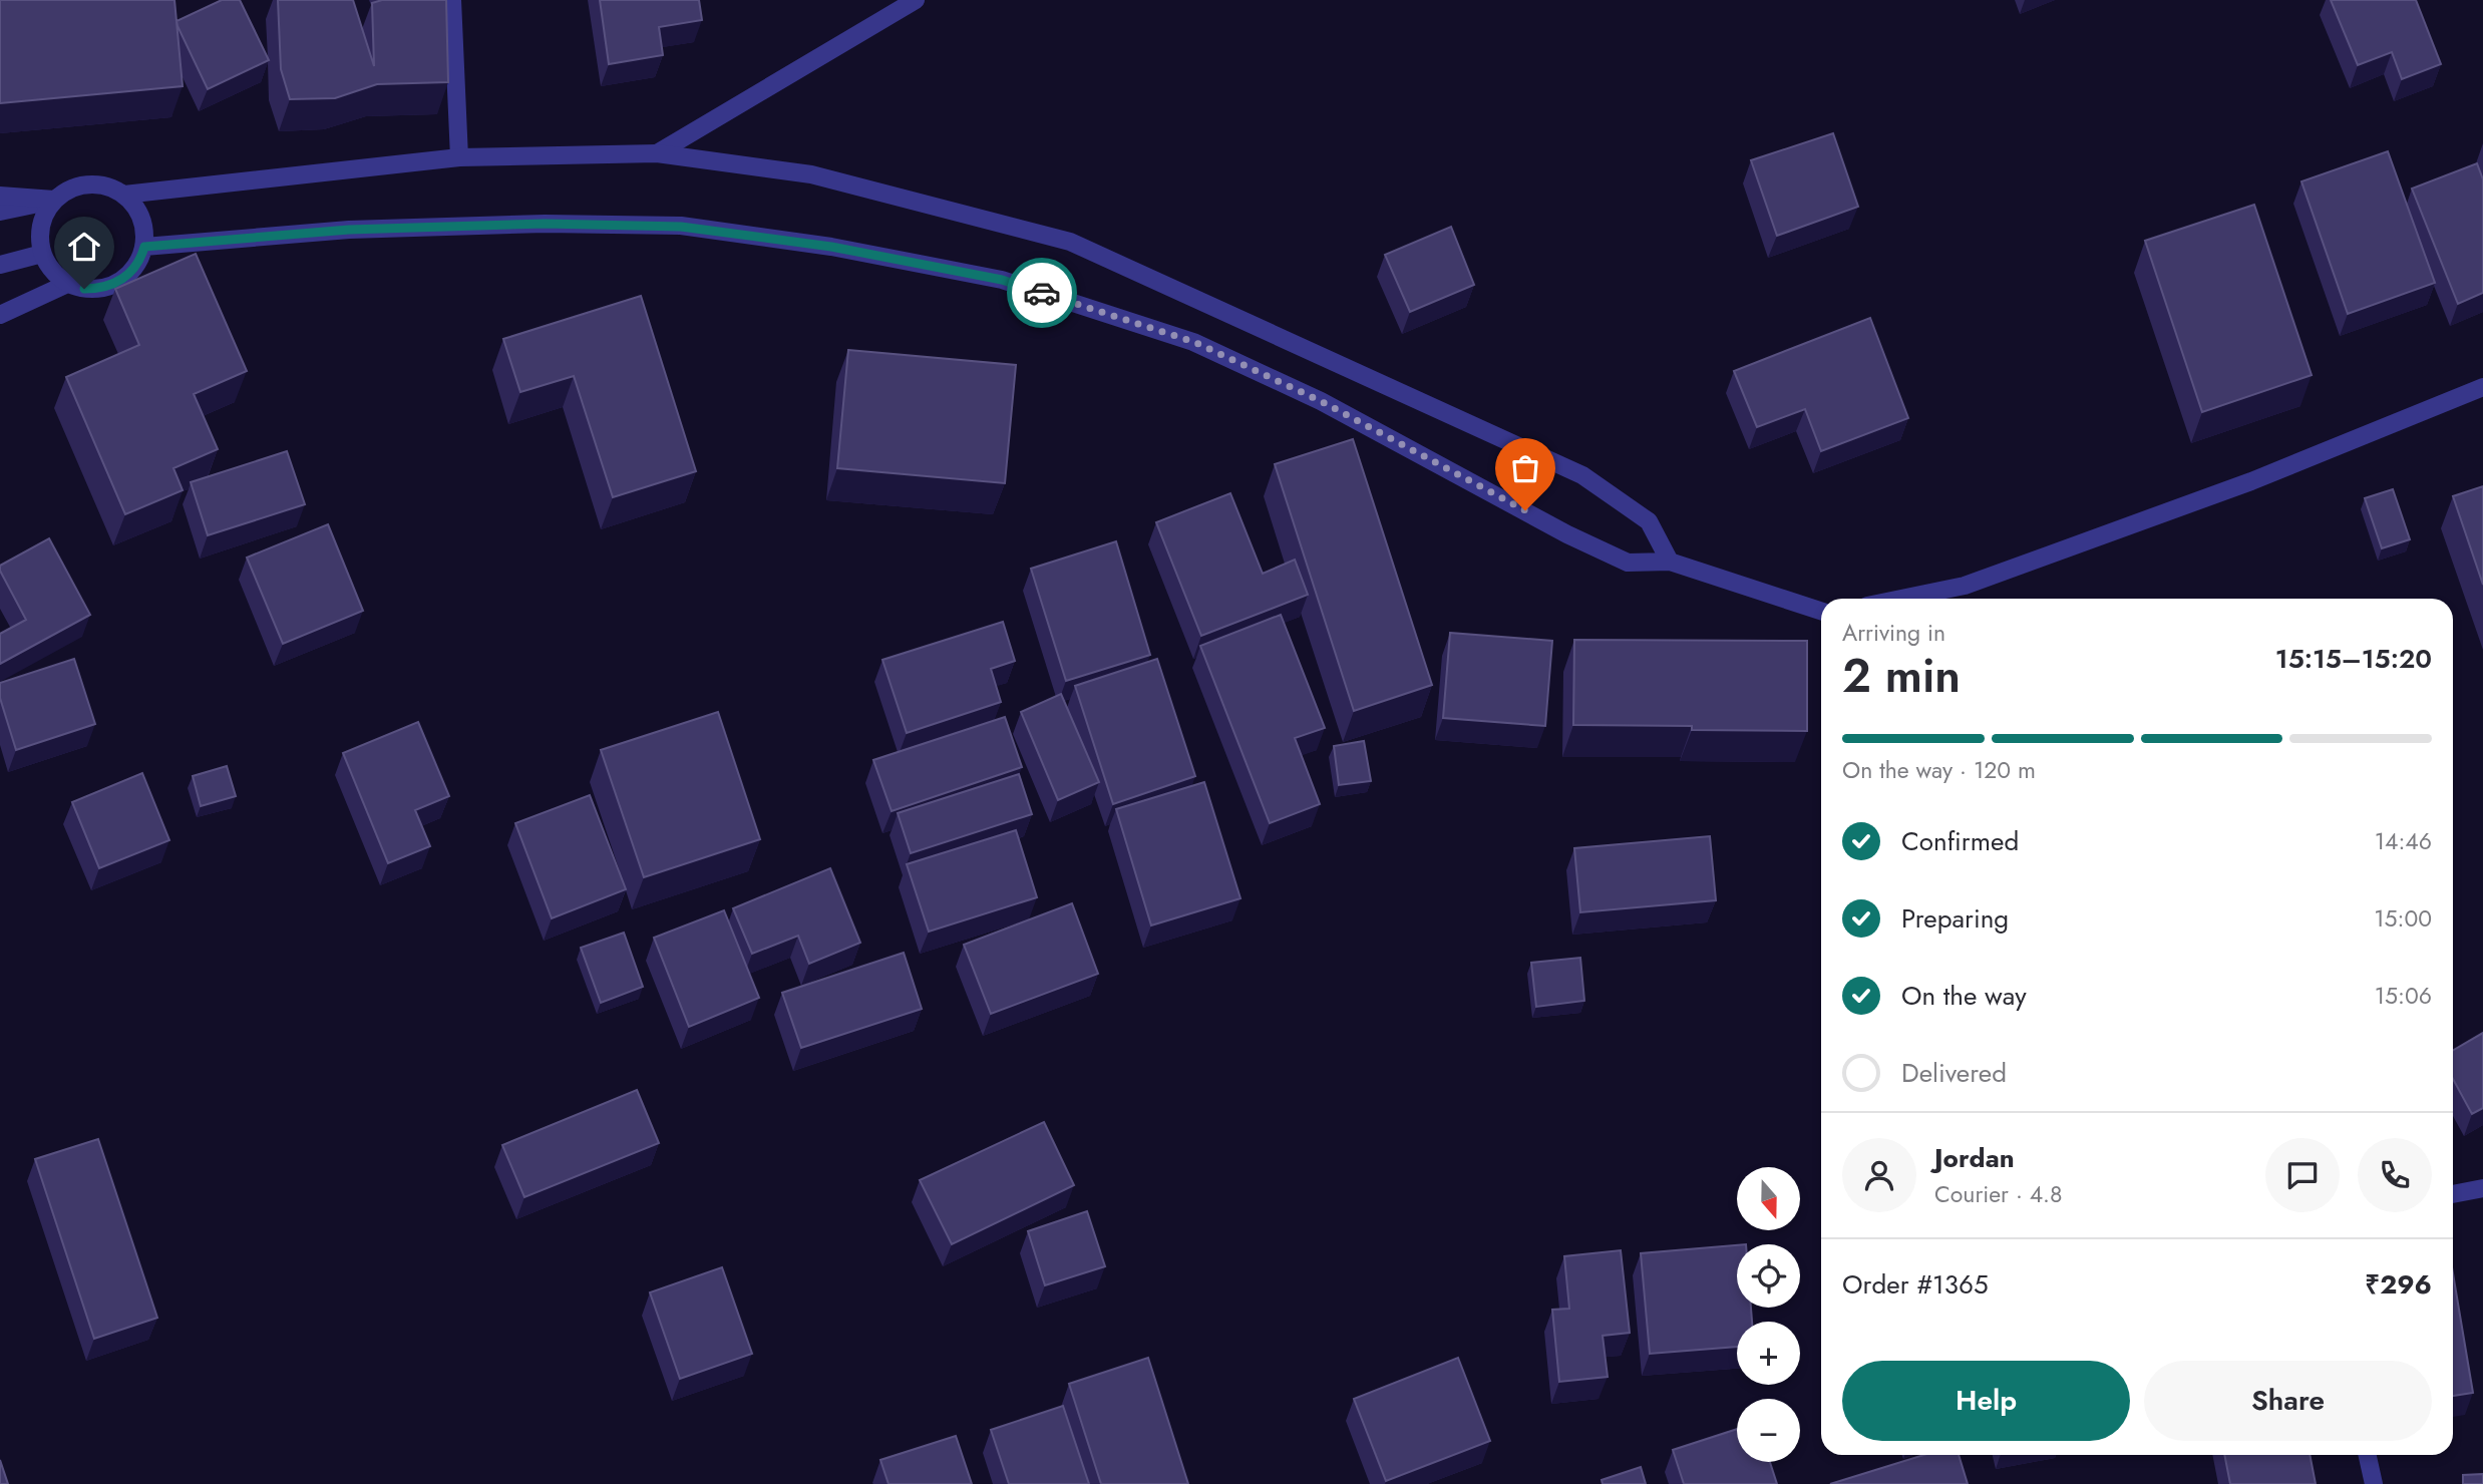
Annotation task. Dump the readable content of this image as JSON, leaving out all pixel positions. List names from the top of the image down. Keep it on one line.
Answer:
{"north":"bottom","page":{"heading":["2 min","Arriving in","15:15–15:20"],"panel":["Jordan","Courier · 4.8","Order #1365","₹296"],"bar":"On the way · 120 m","list":[["Confirmed","14:46"],["Preparing","15:00"],["On the way","15:06"],"Delivered"],"map_buttons":["+","−"],"buttons":["Help","Share"]}}
